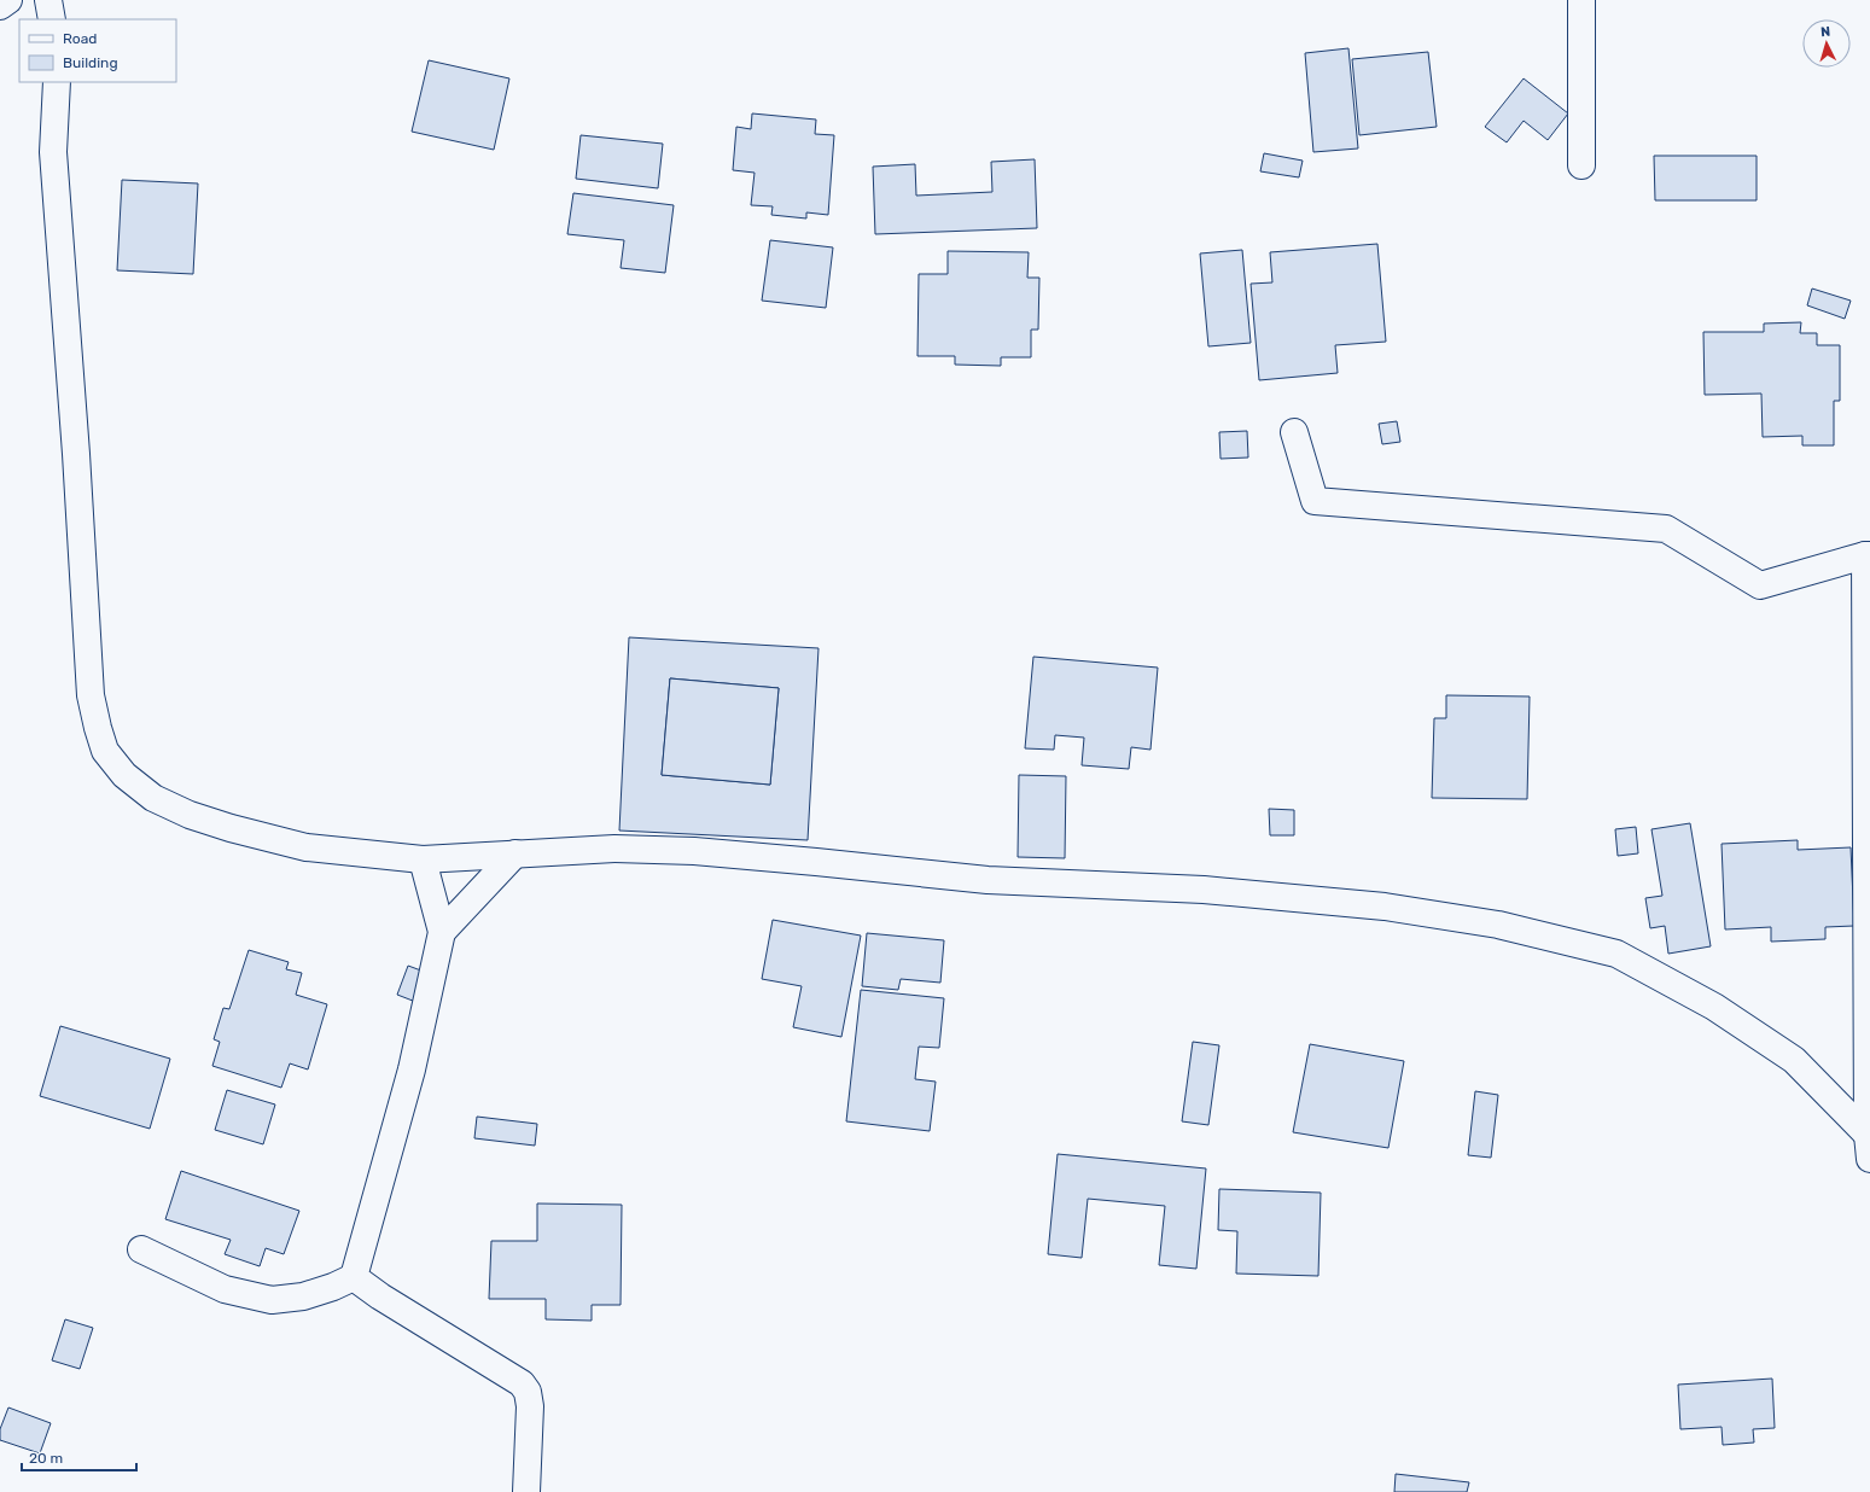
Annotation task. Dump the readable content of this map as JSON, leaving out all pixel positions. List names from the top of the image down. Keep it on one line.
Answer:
{"legend":["Road","Building"],"scale_bar":"20 m","north":"top"}
